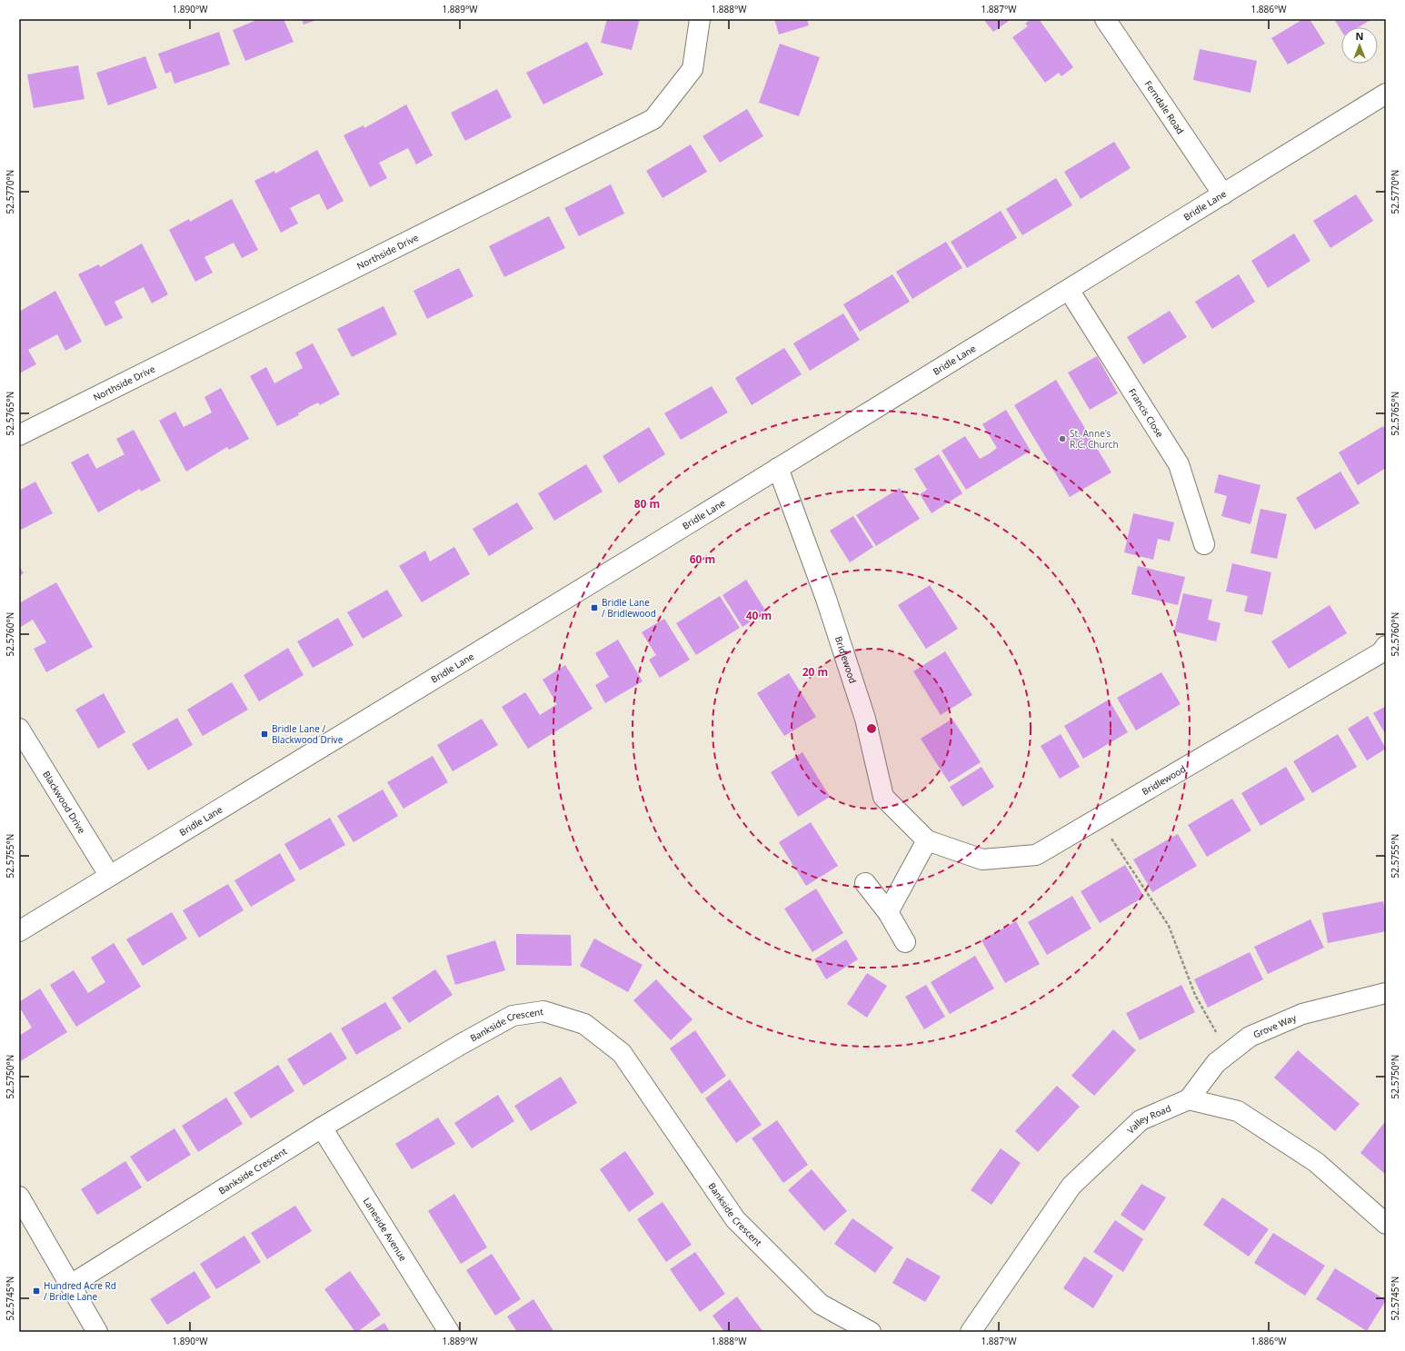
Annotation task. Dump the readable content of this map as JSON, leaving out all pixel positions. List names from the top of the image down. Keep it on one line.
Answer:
{"streets":{"street":["Ferndale Road","Bridle Lane","Northside Drive","Francis Close","Bridlewood","Blackwood Drive","Grove Way","Bankside Crescent","Valley Road","Laneside Avenue"]},"crossings":[["Ferndale Road","Bridle Lane"],["Bridle Lane","Francis Close"],["Bridle Lane","Bridlewood"],["Bridle Lane","Blackwood Drive"],["Grove Way","Valley Road"],["Bankside Crescent","Laneside Avenue"]],"places":{"other":["St. Anne's R.C. Church"],"transit":["Bridle Lane / Bridlewood","Bridle Lane / Blackwood Drive","Hundred Acre Rd / Bridle Lane"]},"north":"top","coordinates":["1.890°W","1.889°W","1.888°W","1.887°W","1.886°W","52.5770°N","52.5765°N","52.5760°N","52.5755°N","52.5750°N","52.5745°N"],"rings":["80 m","60 m","40 m","20 m"]}
